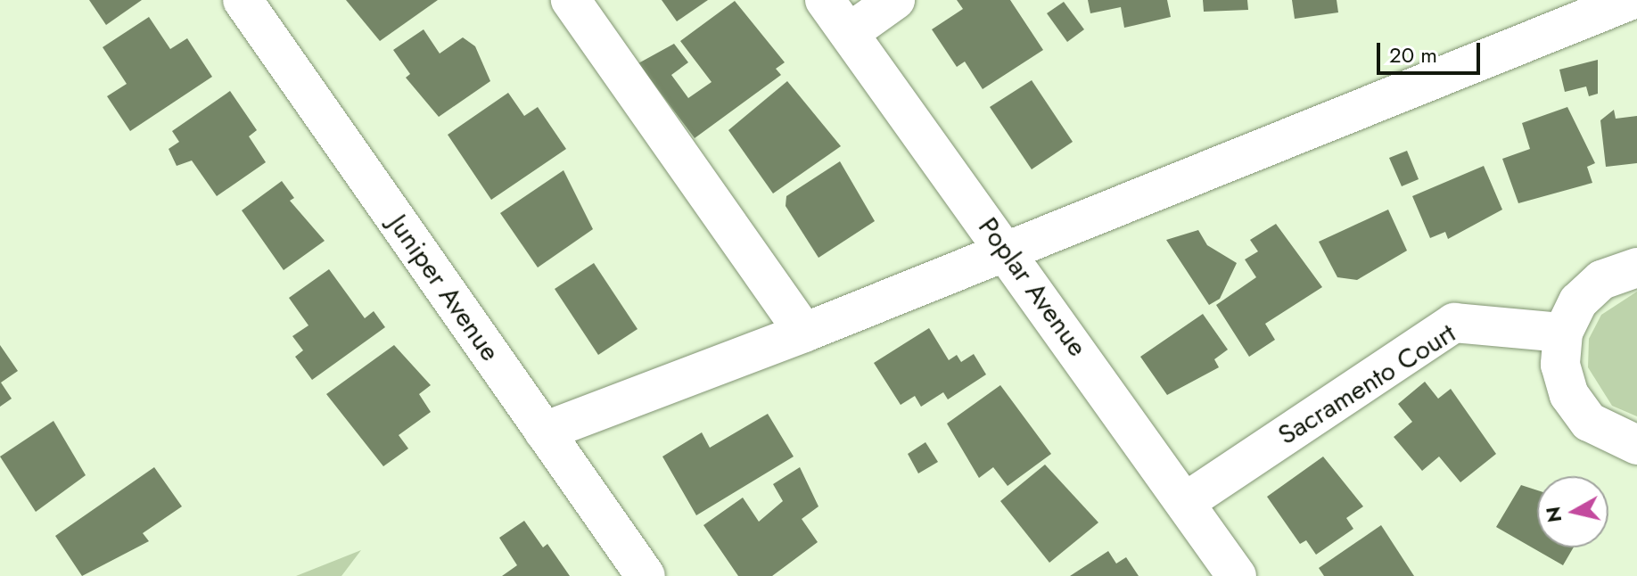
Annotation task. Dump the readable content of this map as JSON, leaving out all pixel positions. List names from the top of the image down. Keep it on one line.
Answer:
{"streets":{"street":["Poplar Avenue","Juniper Avenue","Sacramento Court"]},"crossings":[["Poplar Avenue","Sacramento Court"]],"scale_bar":"20 m","north":"left"}
